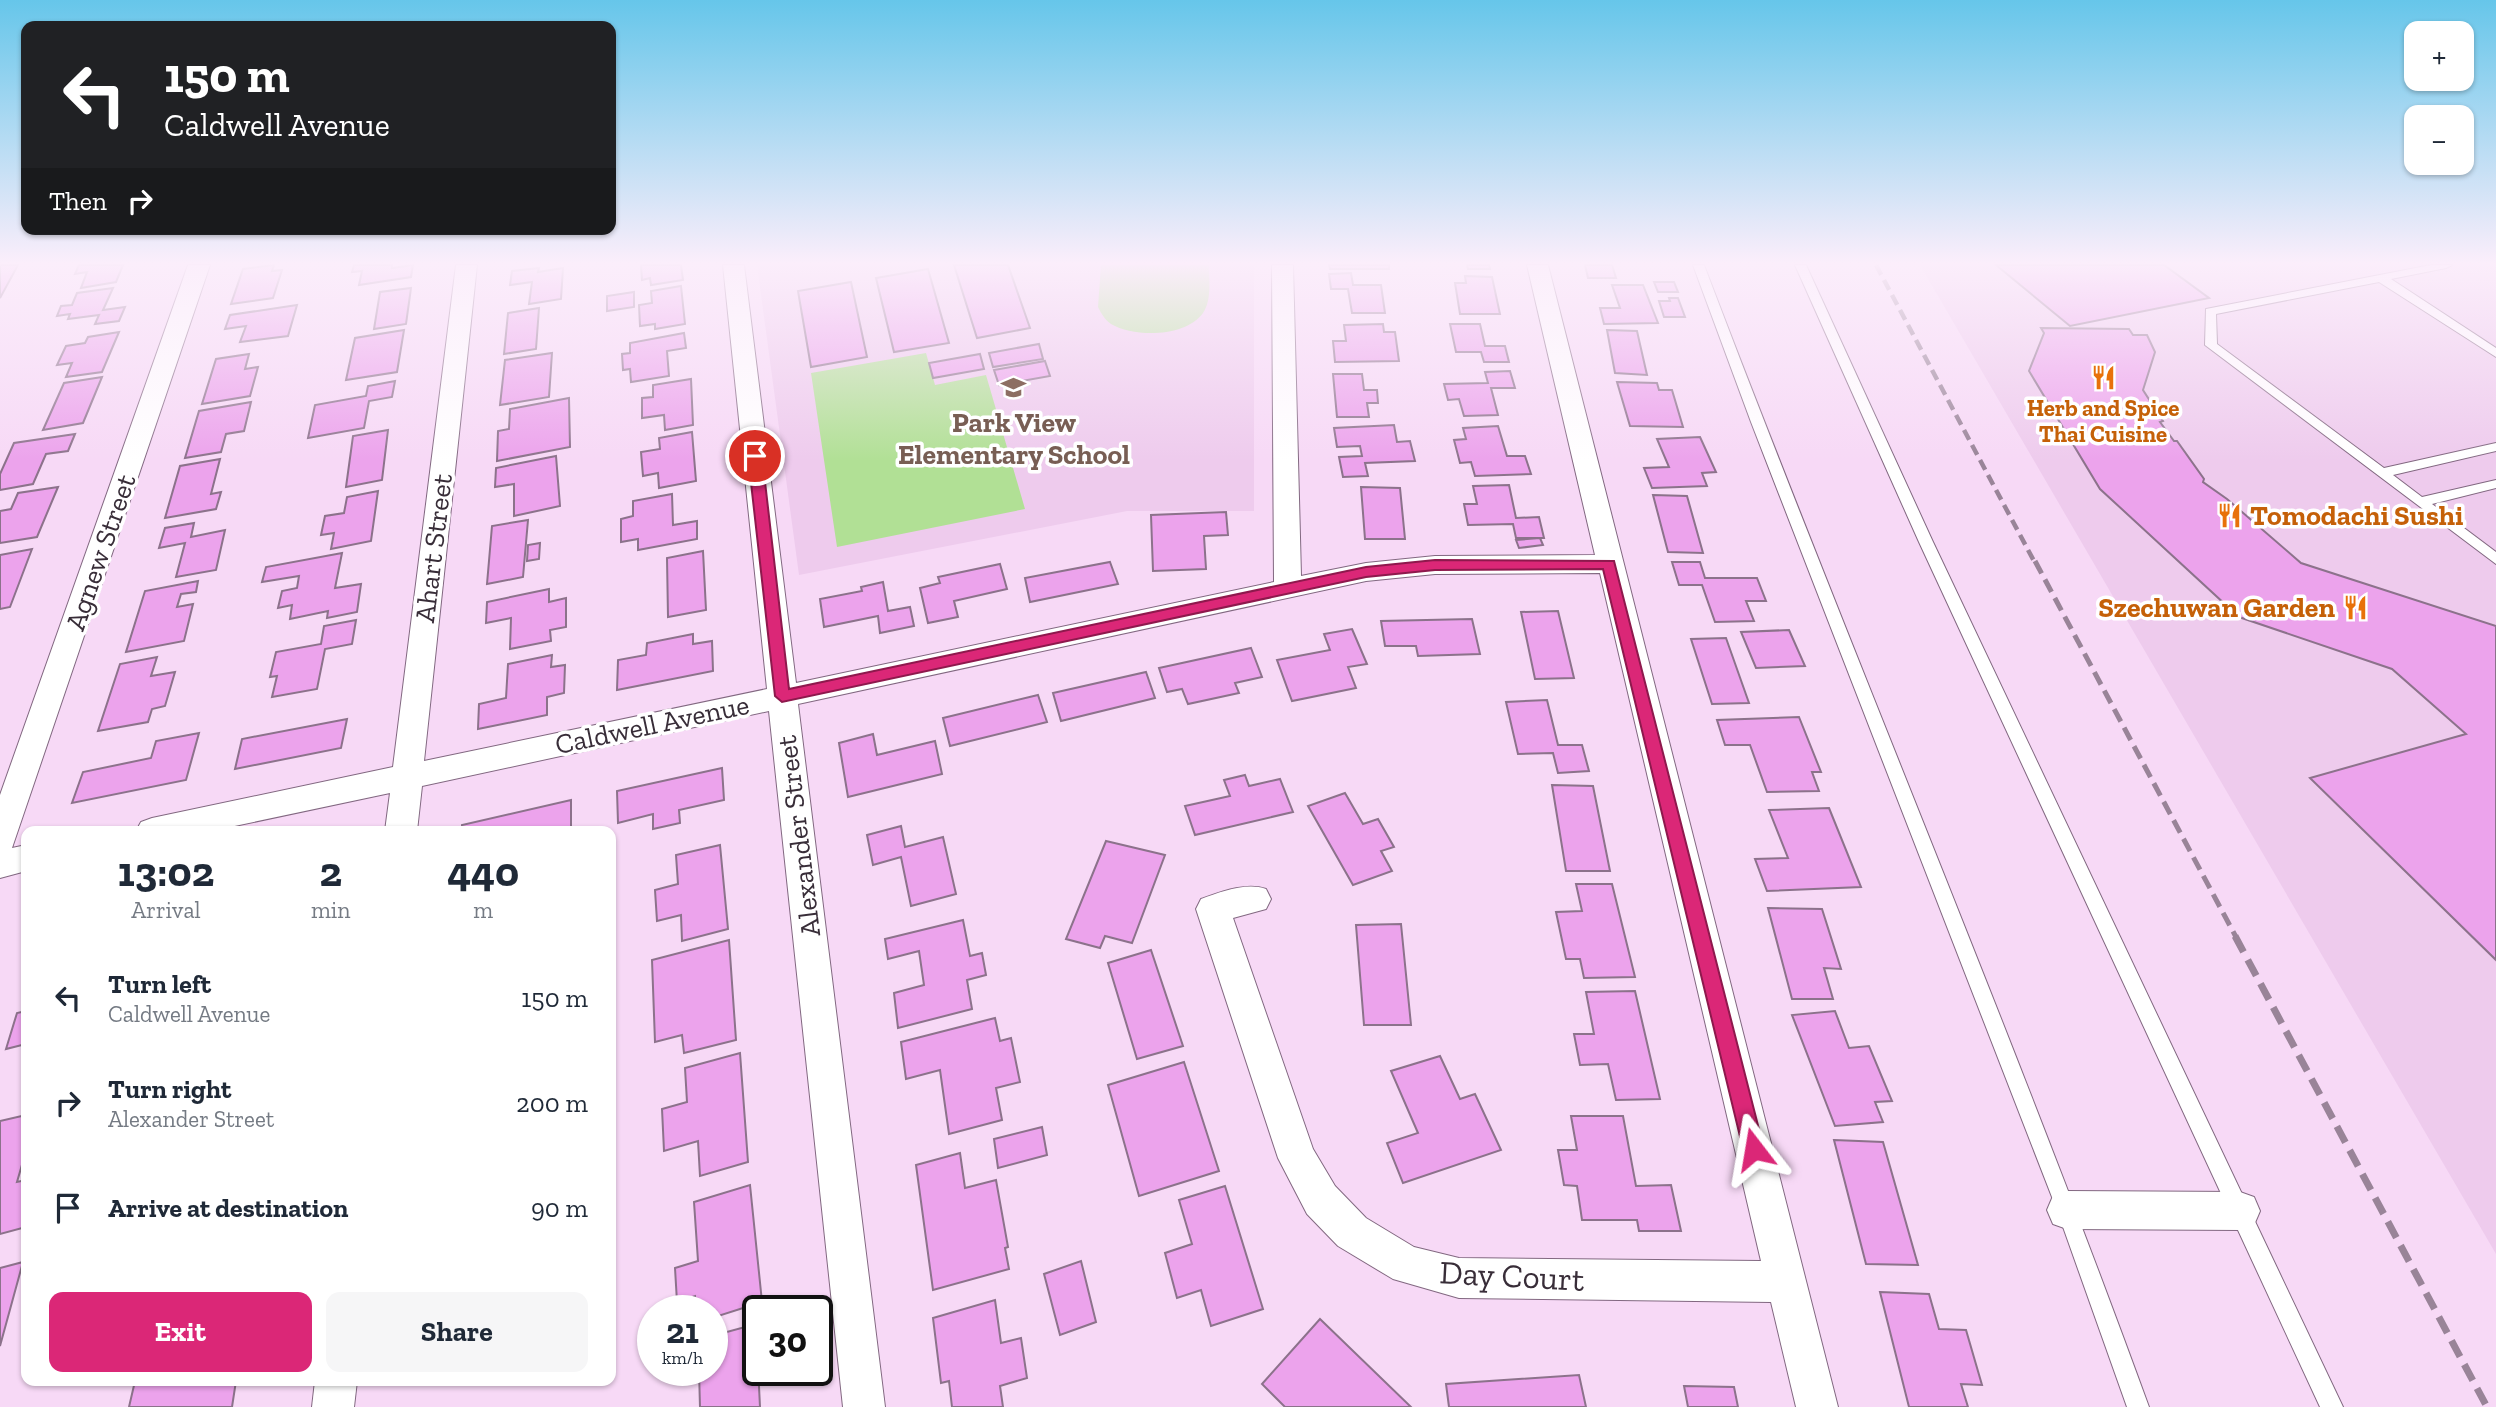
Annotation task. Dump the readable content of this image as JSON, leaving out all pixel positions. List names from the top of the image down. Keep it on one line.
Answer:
{"streets":{"street":["Ahart Street","Agnew Street","Caldwell Avenue","Alexander Street","Day Court"]},"crossings":[["Ahart Street","Caldwell Avenue"],["Caldwell Avenue","Alexander Street"]],"places":{"restaurant":["Herb and Spice Thai Cuisine","Tomodachi Sushi","Szechuwan Garden"],"school or university":["Park View Elementary School"]},"page":{"map_buttons":["+","−"],"turn":["150 m","Caldwell Avenue"],"then":"Then","eta":["13:02","Arrival","2","min","440","m"],"list":[{"name":"Turn left","note":"Caldwell Avenue","value":"150 m"},{"name":"Turn right","note":"Alexander Street","value":"200 m"},{"name":"Arrive at destination","value":"90 m"}],"buttons":["Exit","Share"],"speed":"21 km/h","limit":"30"}}
